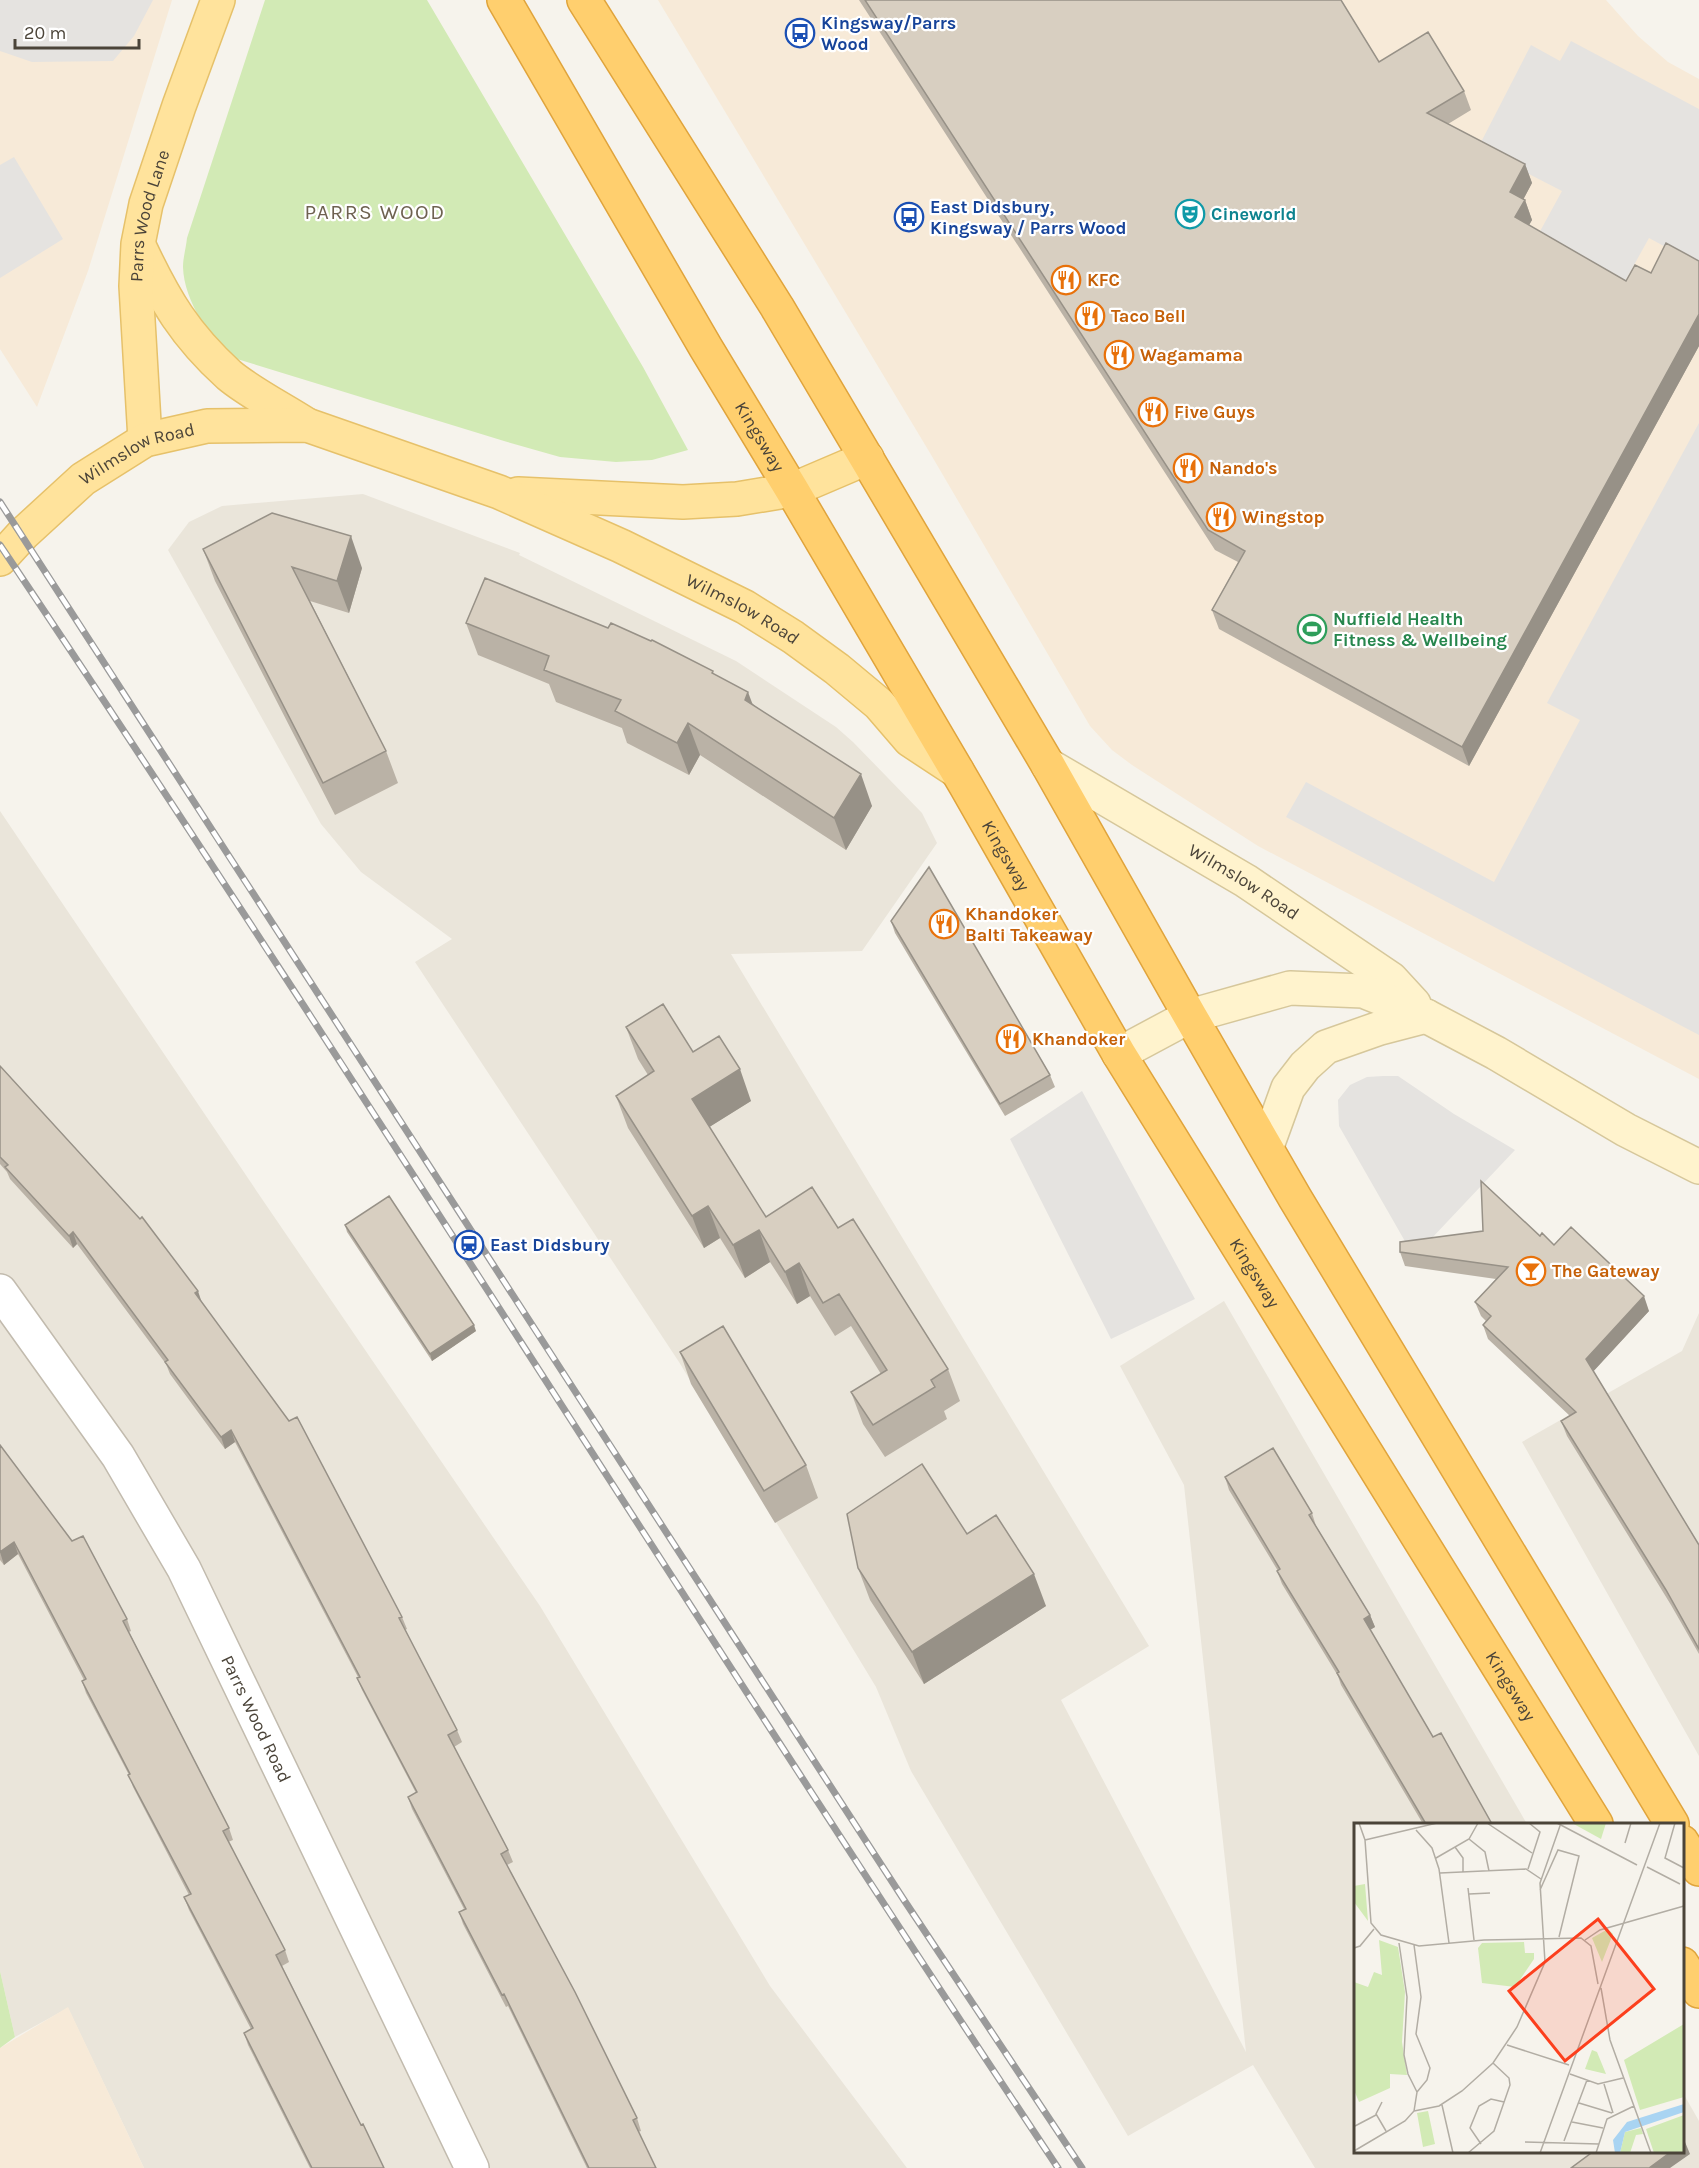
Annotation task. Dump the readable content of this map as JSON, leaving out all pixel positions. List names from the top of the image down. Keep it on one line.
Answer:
{"streets":{"highway":["Kingsway"],"main road":["Parrs Wood Lane","Wilmslow Road"],"street":["Parrs Wood Road"]},"crossings":[["Parrs Wood Lane","Wilmslow Road"],["Kingsway","Wilmslow Road"]],"districts":["PARRS WOOD"],"places":{"bus stop":["Kingsway/Parrs Wood","East Didsbury, Kingsway / Parrs Wood"],"theatre":["Cineworld"],"restaurant":["KFC","Taco Bell","Wagamama","Five Guys","Nando's","Wingstop","Khandoker Balti Takeaway","Khandoker"],"sports":["Nuffield Health Fitness & Wellbeing"],"station":["East Didsbury"],"bar":["The Gateway"]},"scale_bar":"20 m"}
